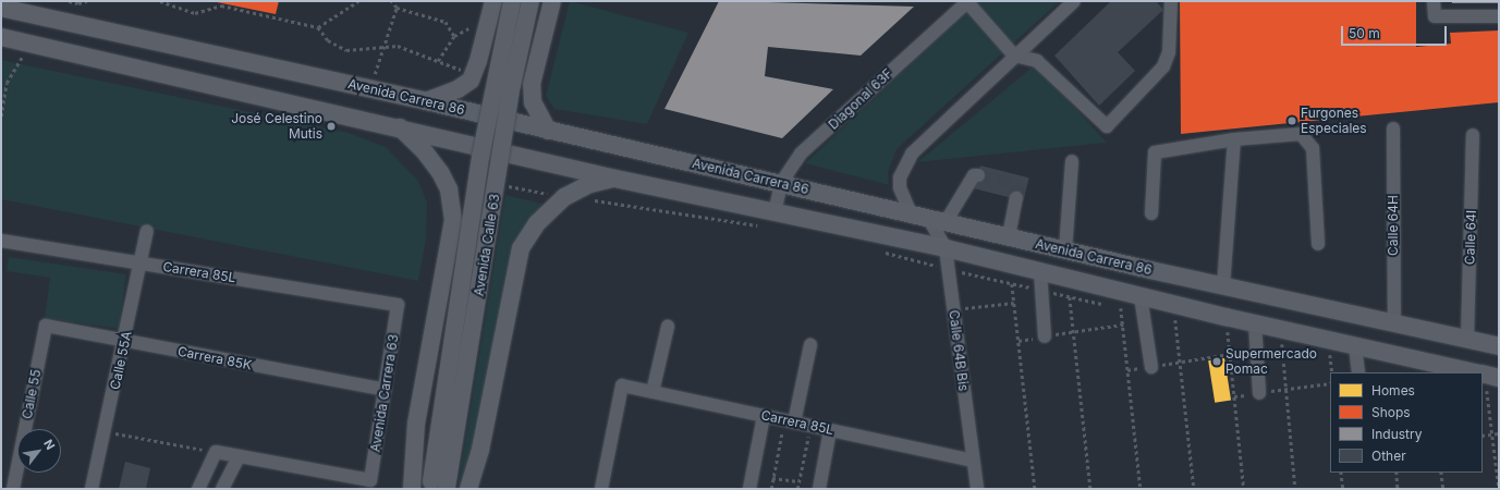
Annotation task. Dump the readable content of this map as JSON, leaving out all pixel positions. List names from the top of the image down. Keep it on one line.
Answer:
{"streets":{"main road":["Avenida Carrera 86","Avenida Calle 63"],"street":["Diagonal 63F","Calle 64H","Calle 64I","Carrera 85L","Calle 64B Bis","Carrera 85K","Calle 55A","Avenida Carrera 63","Calle 55"]},"crossings":[["Avenida Carrera 86","Diagonal 63F"],["Avenida Carrera 86","Calle 64H"],["Avenida Carrera 86","Calle 64I"],["Avenida Carrera 86","Calle 64B Bis"],["Carrera 85L","Calle 64B Bis"],["Carrera 85L","Calle 55A"],["Carrera 85L","Avenida Carrera 63"],["Carrera 85K","Calle 55A"],["Carrera 85K","Avenida Carrera 63"],["Carrera 85K","Calle 55"]],"places":["Furgones Especiales","José Celestino Mutis","Supermercado Pomac"],"legend":["Homes","Shops","Industry","Other"],"scale_bar":"50 m","north":"top right"}
